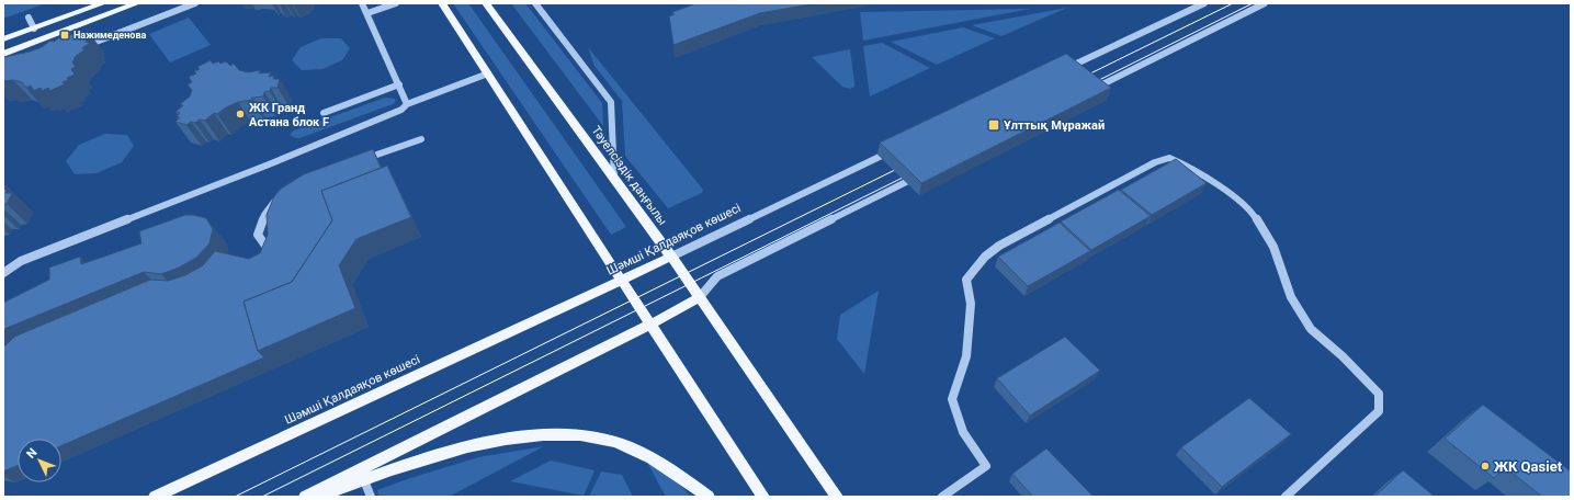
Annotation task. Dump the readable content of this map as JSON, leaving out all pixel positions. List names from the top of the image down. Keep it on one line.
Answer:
{"streets":{"main road":["Тәуелсіздік даңғылы","Шәмші Қалдаяқов көшесі"]},"crossings":[["Тәуелсіздік даңғылы","Шәмші Қалдаяқов көшесі"]],"places":{"transit":["Нажимеденова","Ұлттық Мұражай"],"other":["ЖК Гранд Астана блок F","ЖК Qasiet"]},"north":"top left"}
